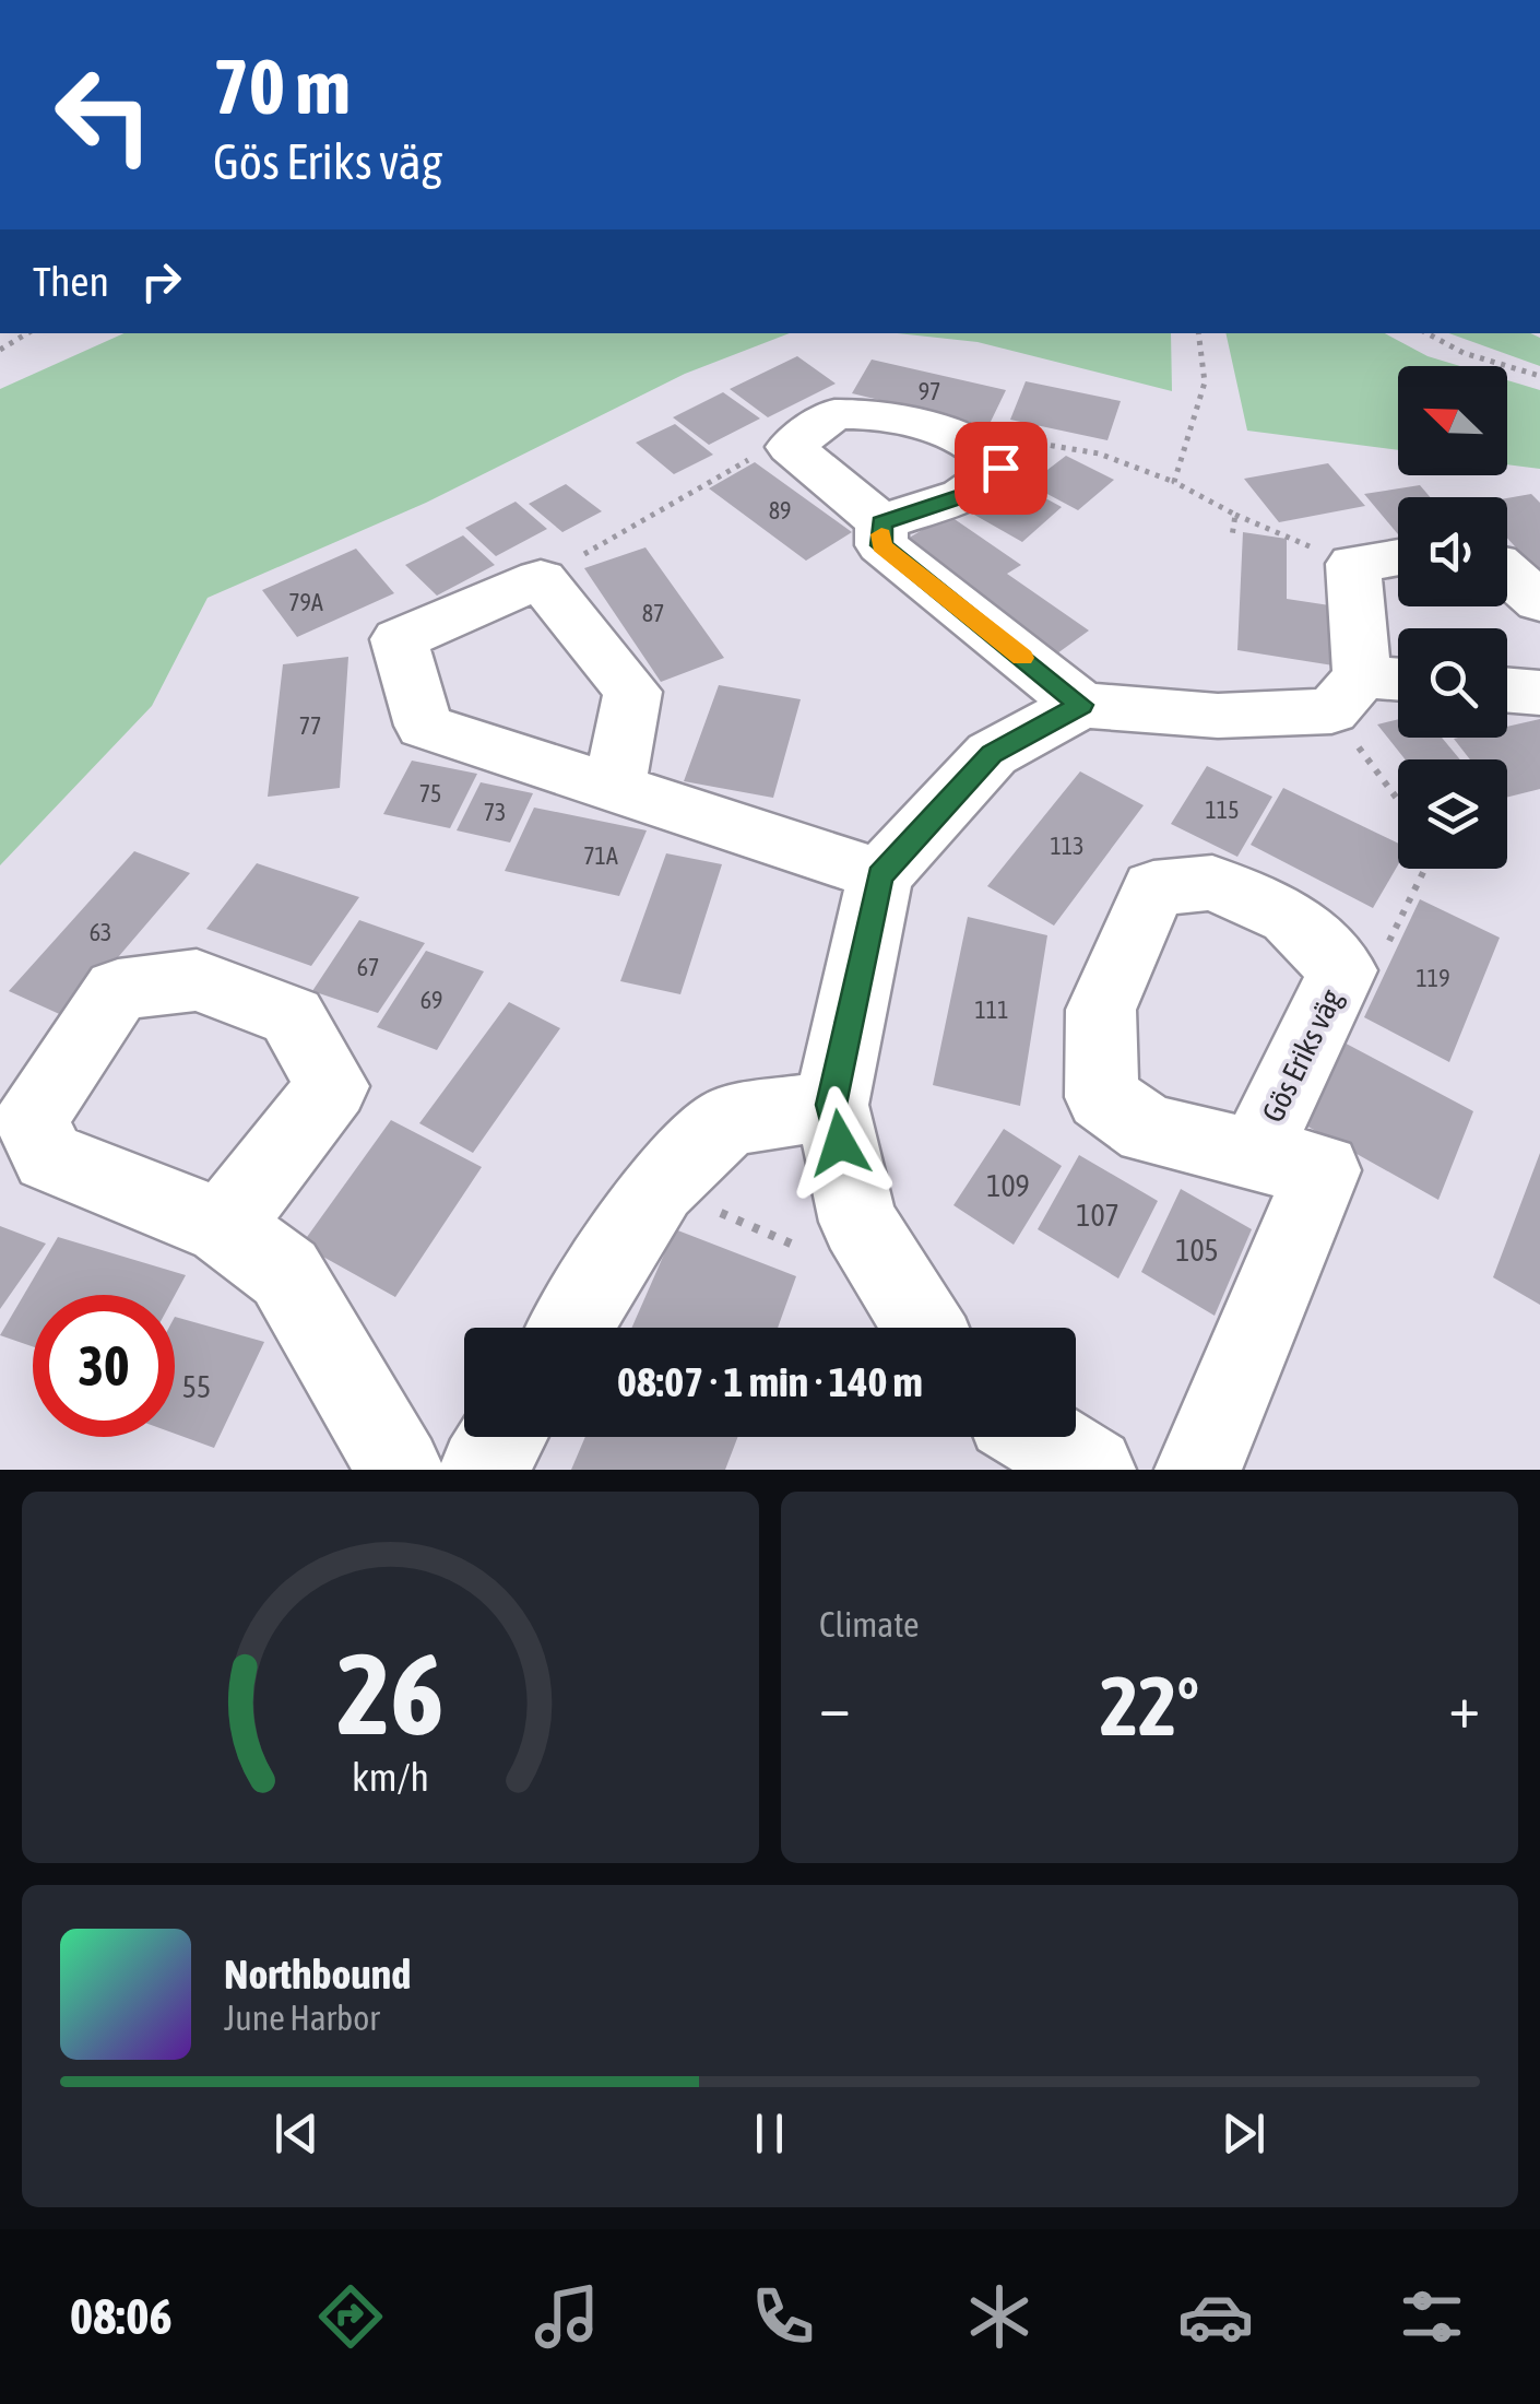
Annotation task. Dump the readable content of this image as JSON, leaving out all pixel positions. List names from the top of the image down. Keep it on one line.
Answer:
{"streets":{"street":["Gös Eriks väg"]},"house_numbers":["97","89","79A","87","77","75","115","73","113","71A","63","67","119","69","111","109","107","105","55"],"north":"top left","page":{"turn":["70 m","Gös Eriks väg"],"then":"Then","limit":"30","trip":"08:07 · 1 min · 140 m","tile":"Climate","heat":["−","22°","+"],"song":["Northbound","June Harbor"],"tabs":"08:06","gauge":["26","km/h"]}}
